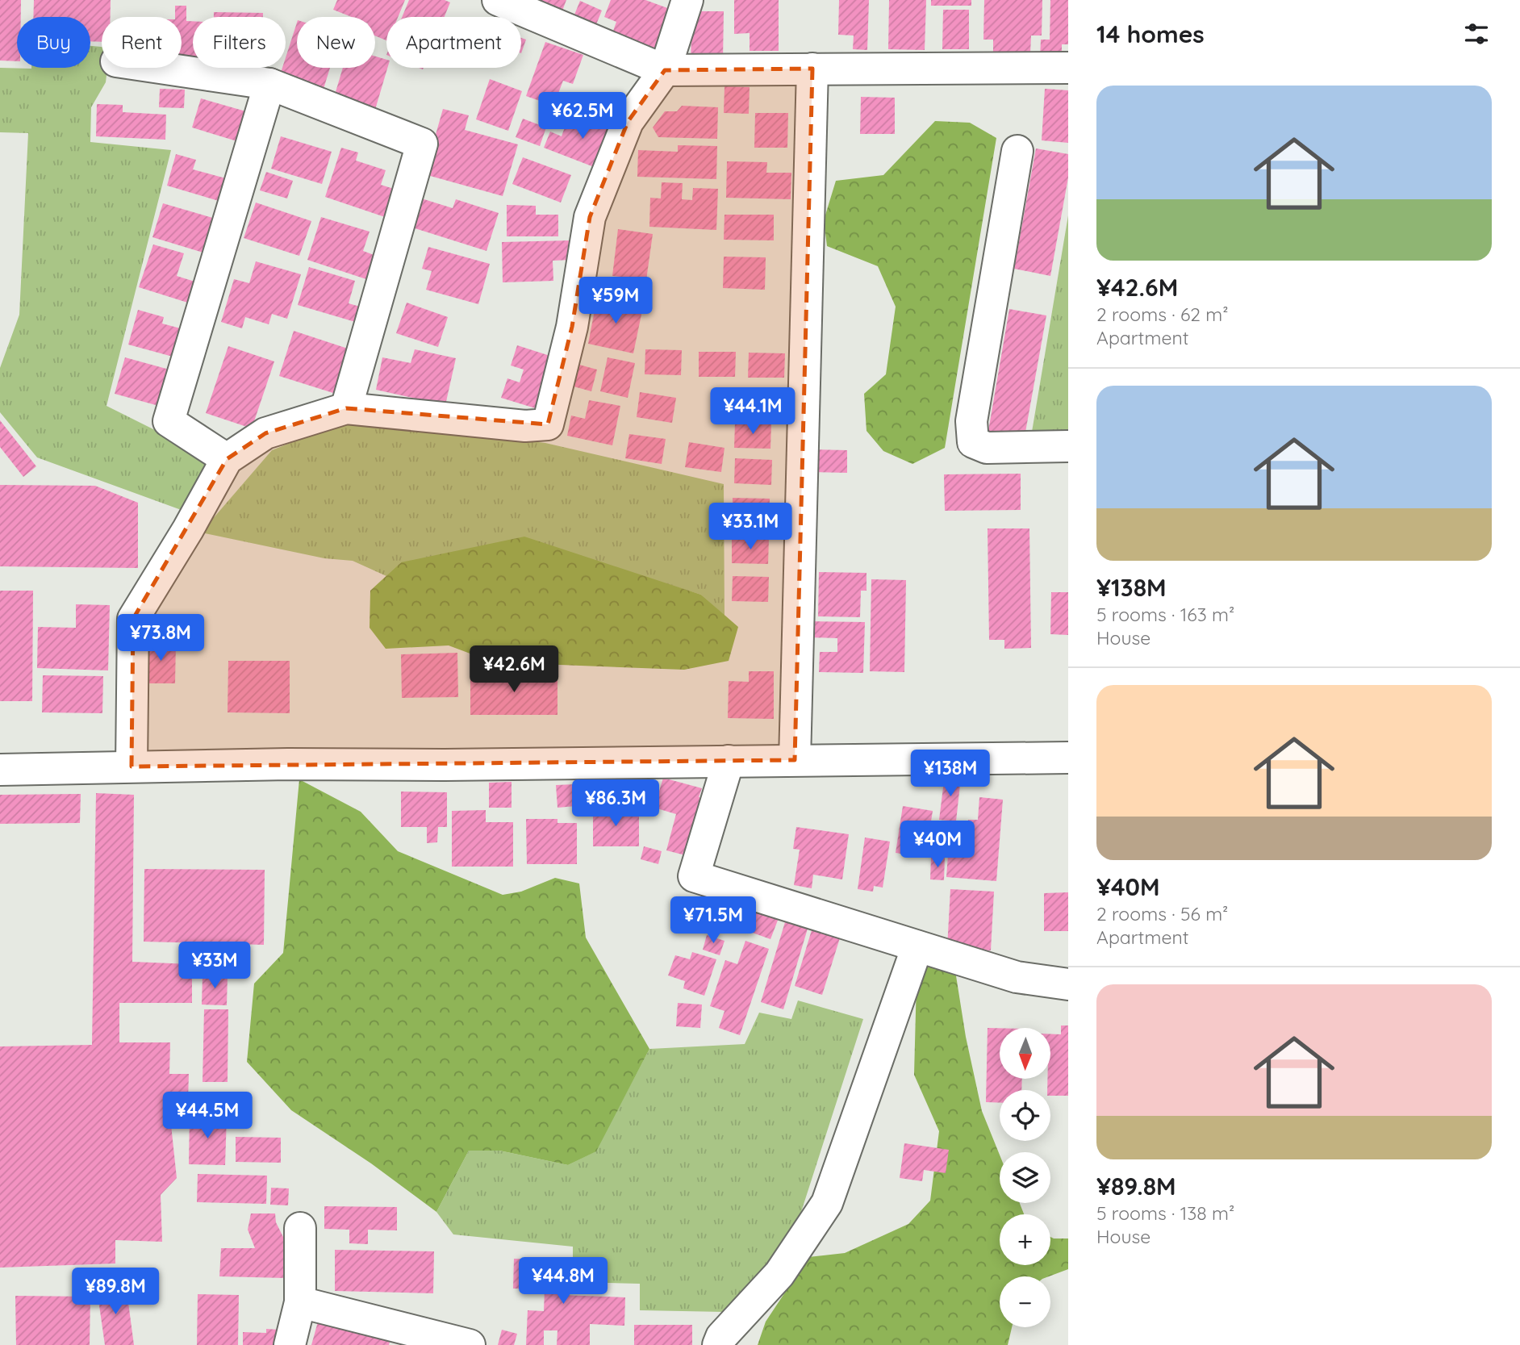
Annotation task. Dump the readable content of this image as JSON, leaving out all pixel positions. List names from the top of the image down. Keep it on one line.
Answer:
{"north":"bottom","page":{"heading":"14 homes","chip":["Buy","Rent","Filters","New","Apartment"],"list":[{"name":"¥42.6M","note":"2 rooms · 62 m² · Apartment"},{"name":"¥138M","note":"5 rooms · 163 m² · House"},{"name":"¥40M","note":"2 rooms · 56 m² · Apartment"},{"name":"¥89.8M","note":"5 rooms · 138 m² · House"}],"price":["¥62.5M","¥59M","¥44.1M","¥33.1M","¥73.8M","¥42.6M","¥138M","¥86.3M","¥40M","¥71.5M","¥33M","¥44.5M","¥44.8M","¥89.8M"],"map_buttons":["+","−"]}}
